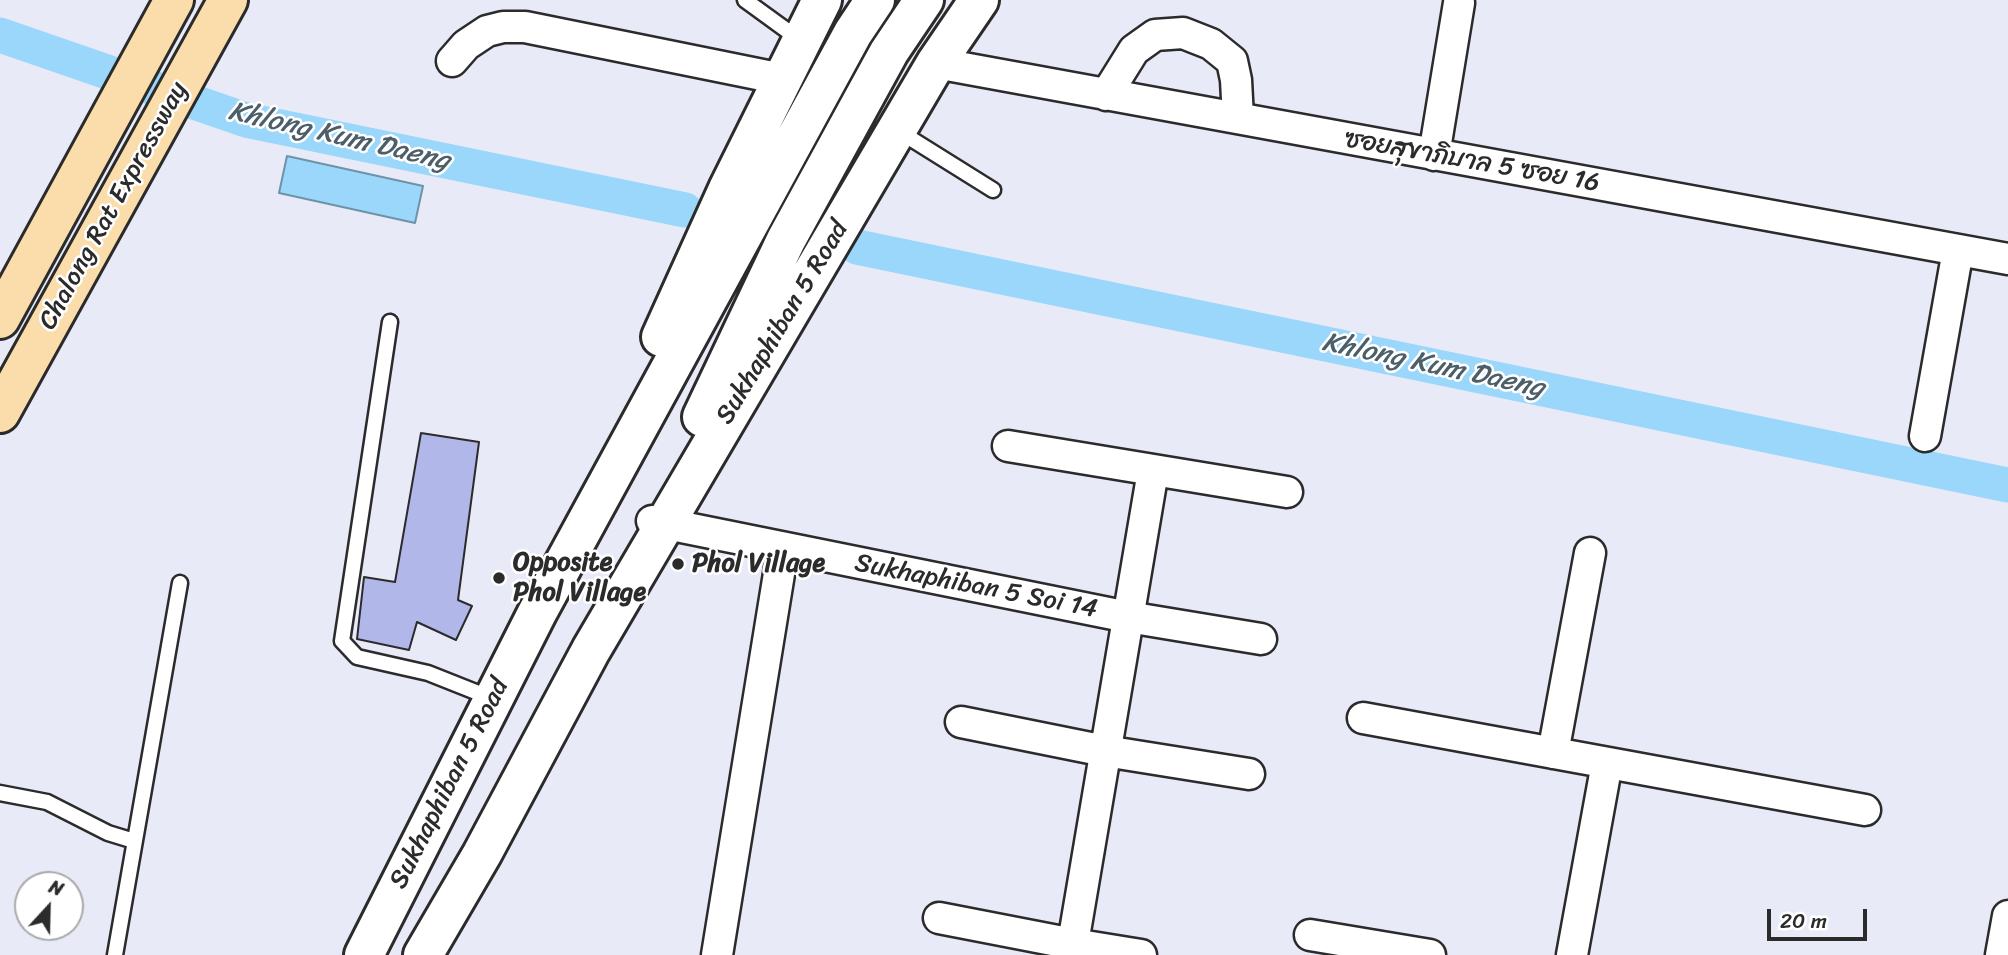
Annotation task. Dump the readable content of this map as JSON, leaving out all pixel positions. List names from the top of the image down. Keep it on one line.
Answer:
{"streets":{"highway":["Chalong Rat Expressway"],"main road":["Sukhaphiban 5 Road"],"street":["ซอยสุขาภิบาล 5 ซอย 16","Sukhaphiban 5 Soi 14"]},"crossings":[["ซอยสุขาภิบาล 5 ซอย 16","Sukhaphiban 5 Road"],["Sukhaphiban 5 Road","Sukhaphiban 5 Soi 14"]],"water":["Khlong Kum Daeng"],"places":["Phol Village","Opposite Phol Village"],"scale_bar":"20 m","north":"top"}
